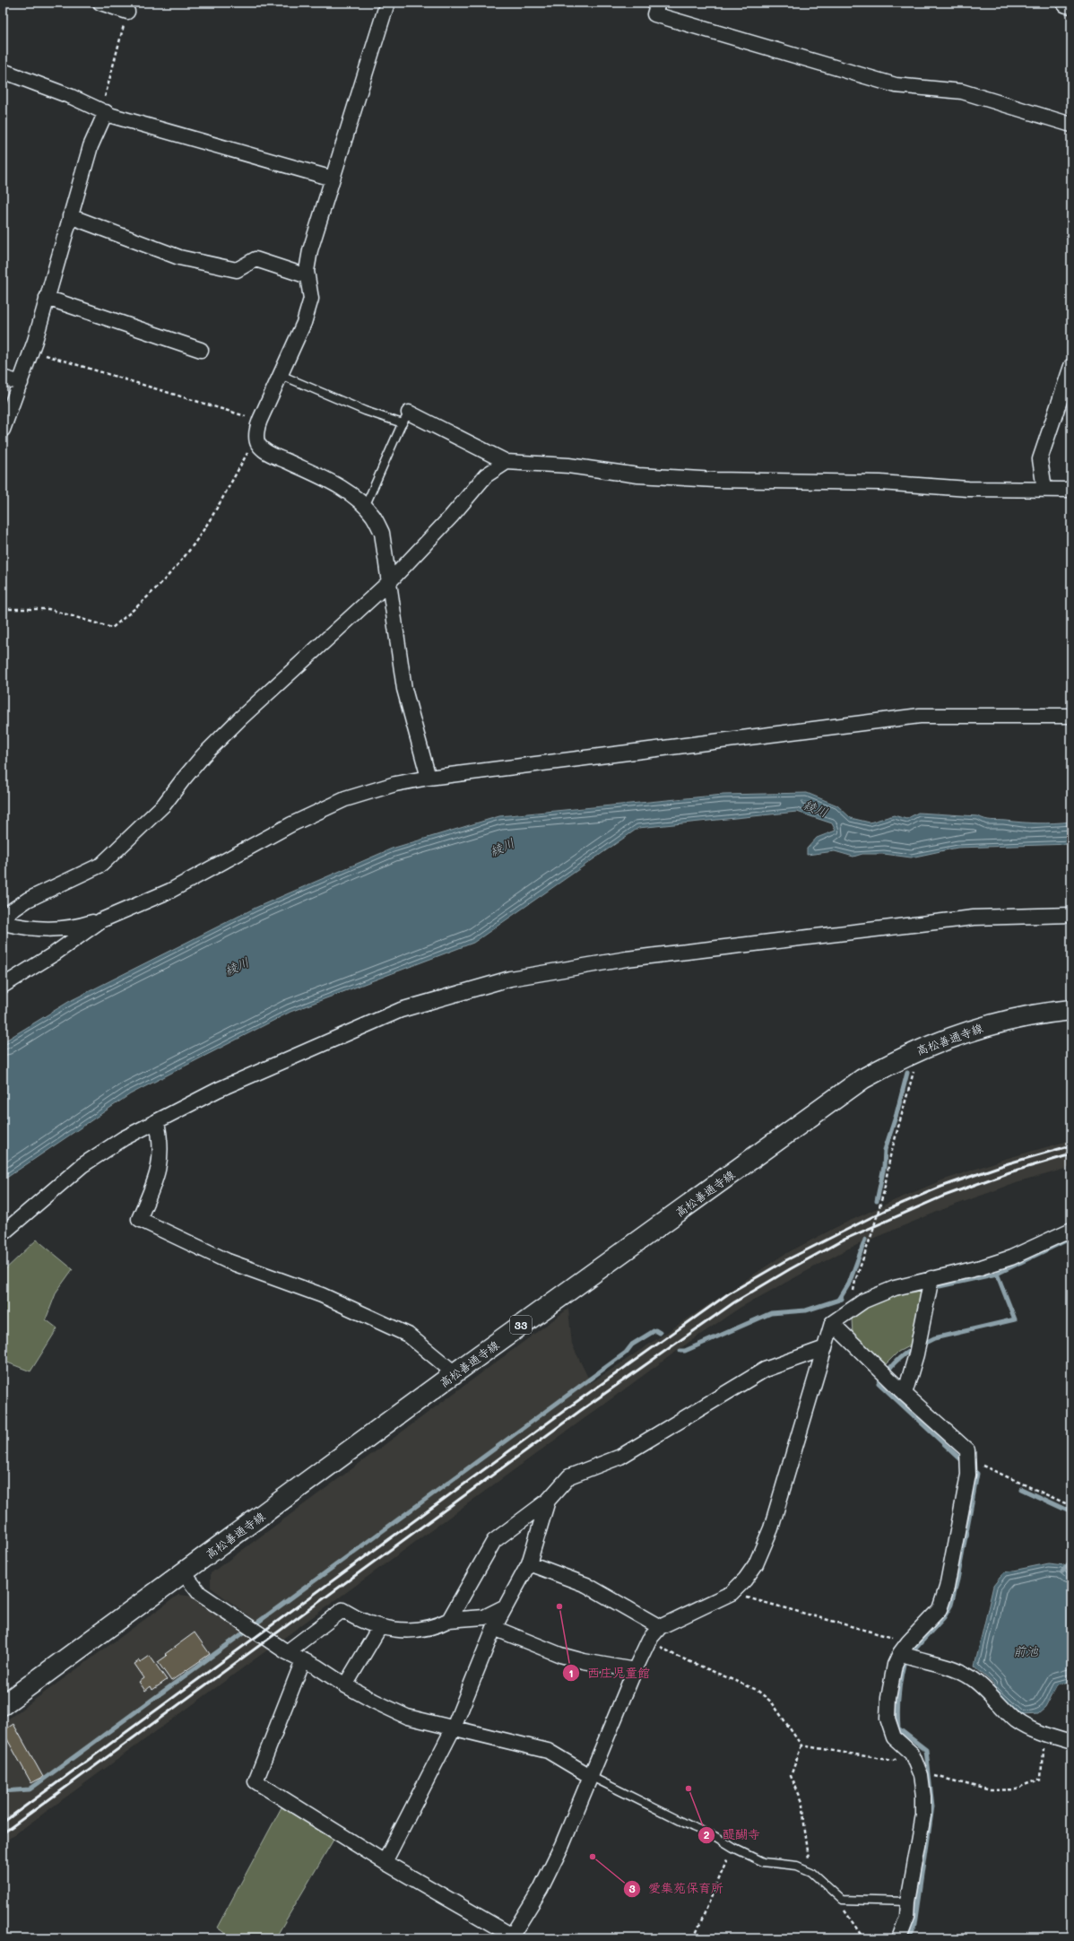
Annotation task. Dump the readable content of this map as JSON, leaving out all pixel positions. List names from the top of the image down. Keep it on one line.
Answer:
{"streets":{"main road":["高松善通寺線","33"]},"water":["綾川","前池"],"places":["西庄児童館","醍醐寺","愛集苑保育所"]}
